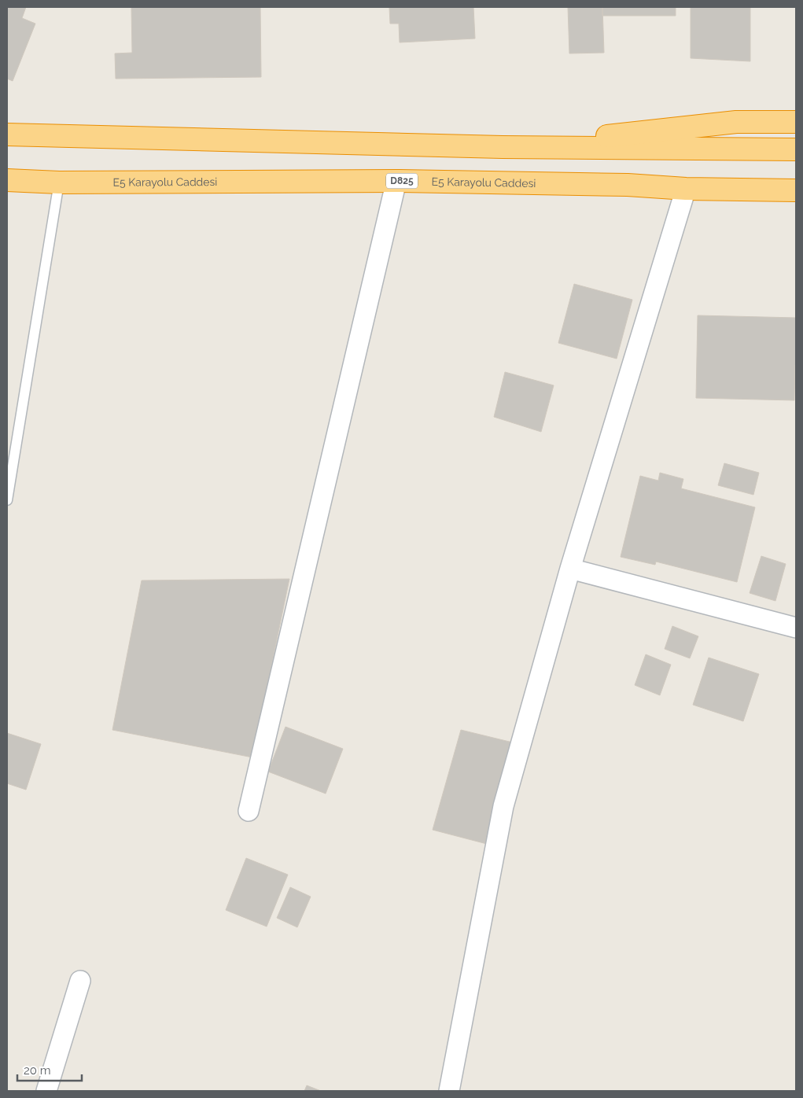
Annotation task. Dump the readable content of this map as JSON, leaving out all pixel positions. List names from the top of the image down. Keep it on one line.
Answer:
{"streets":{"highway":["D825","E5 Karayolu Caddesi"]},"scale_bar":"20 m"}
